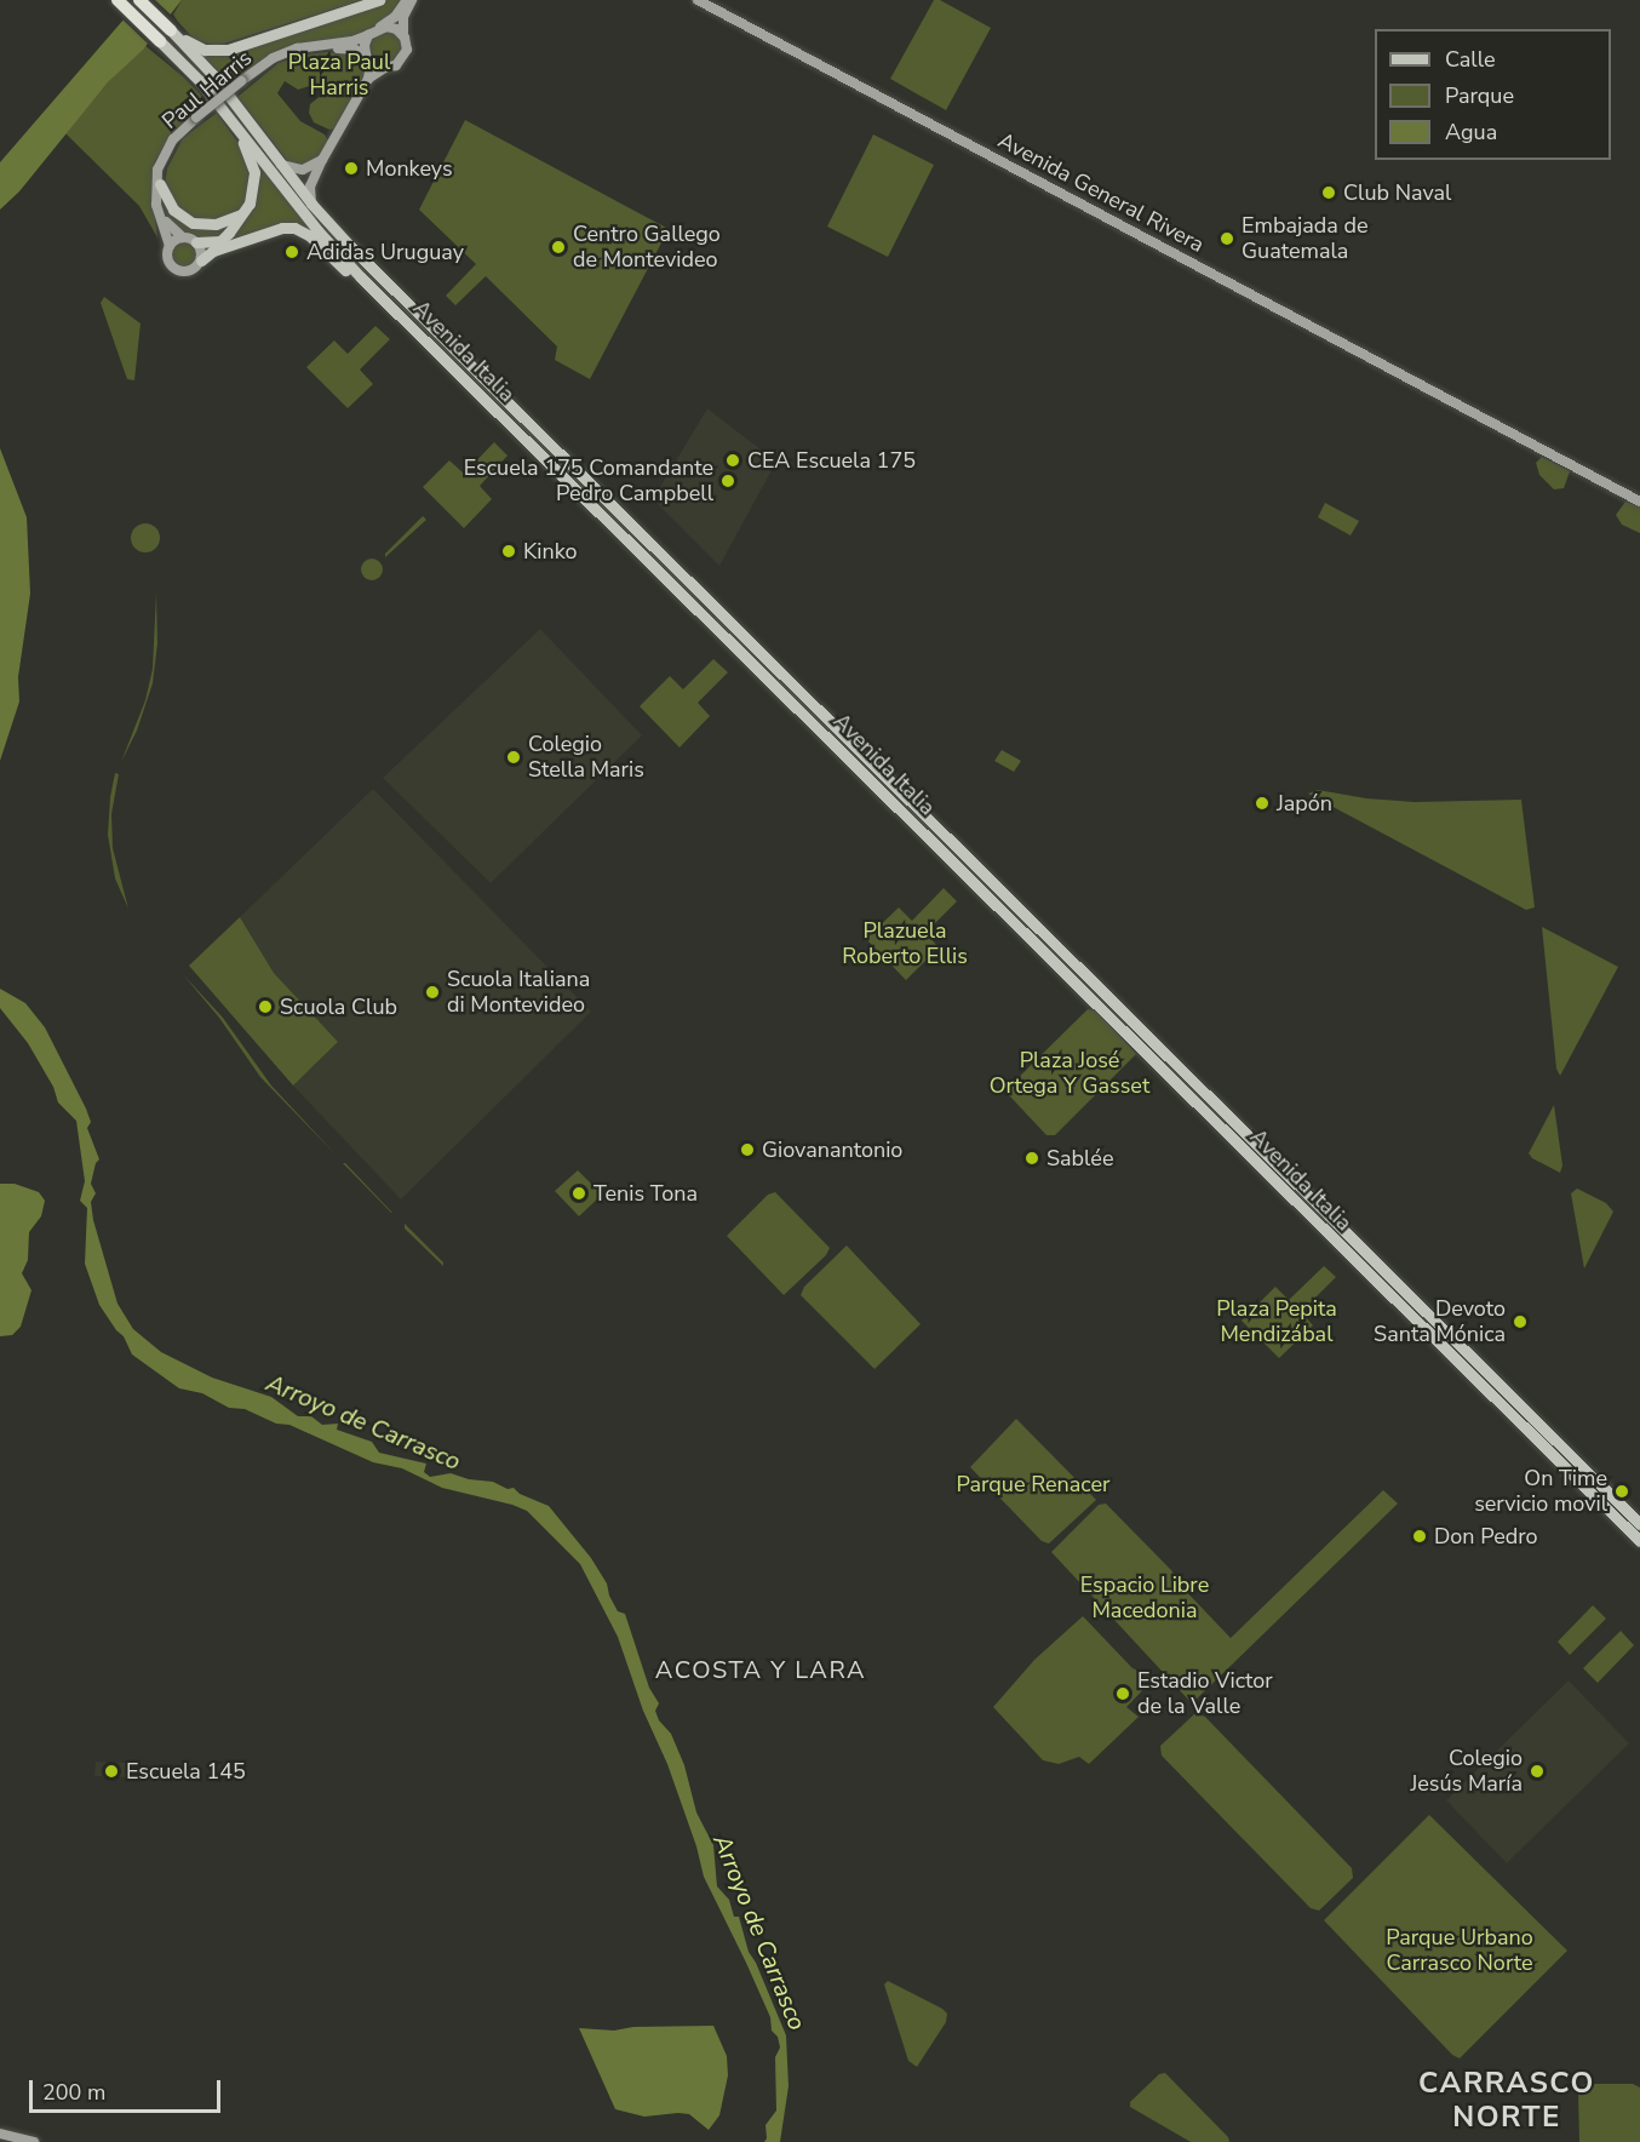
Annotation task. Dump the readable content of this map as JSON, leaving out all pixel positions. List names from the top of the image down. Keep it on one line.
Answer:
{"streets":{"highway":["Avenida Italia"],"main road":["Paul Harris","Avenida General Rivera"]},"districts":["ACOSTA Y LARA","CARRASCO NORTE"],"water":["Arroyo de Carrasco"],"parks":["Plaza Paul Harris","Plazuela Roberto Ellis","Plaza José Ortega Y Gasset","Plaza Pepita Mendizábal","Parque Renacer","Espacio Libre Macedonia","Parque Urbano Carrasco Norte"],"places":["Monkeys","Club Naval","Embajada de Guatemala","Centro Gallego de Montevideo","Adidas Uruguay","CEA Escuela 175","Escuela 175 Comandante Pedro Campbell","Kinko","Colegio Stella Maris","Japón","Scuola Italiana di Montevideo","Scuola Club","Giovanantonio","Sablée","Tenis Tona","Devoto Santa Mónica","On Time servicio movil","Don Pedro","Estadio Victor de la Valle","Escuela 145","Colegio Jesús María"],"legend":["Calle","Parque","Agua"],"scale_bar":"200 m"}
